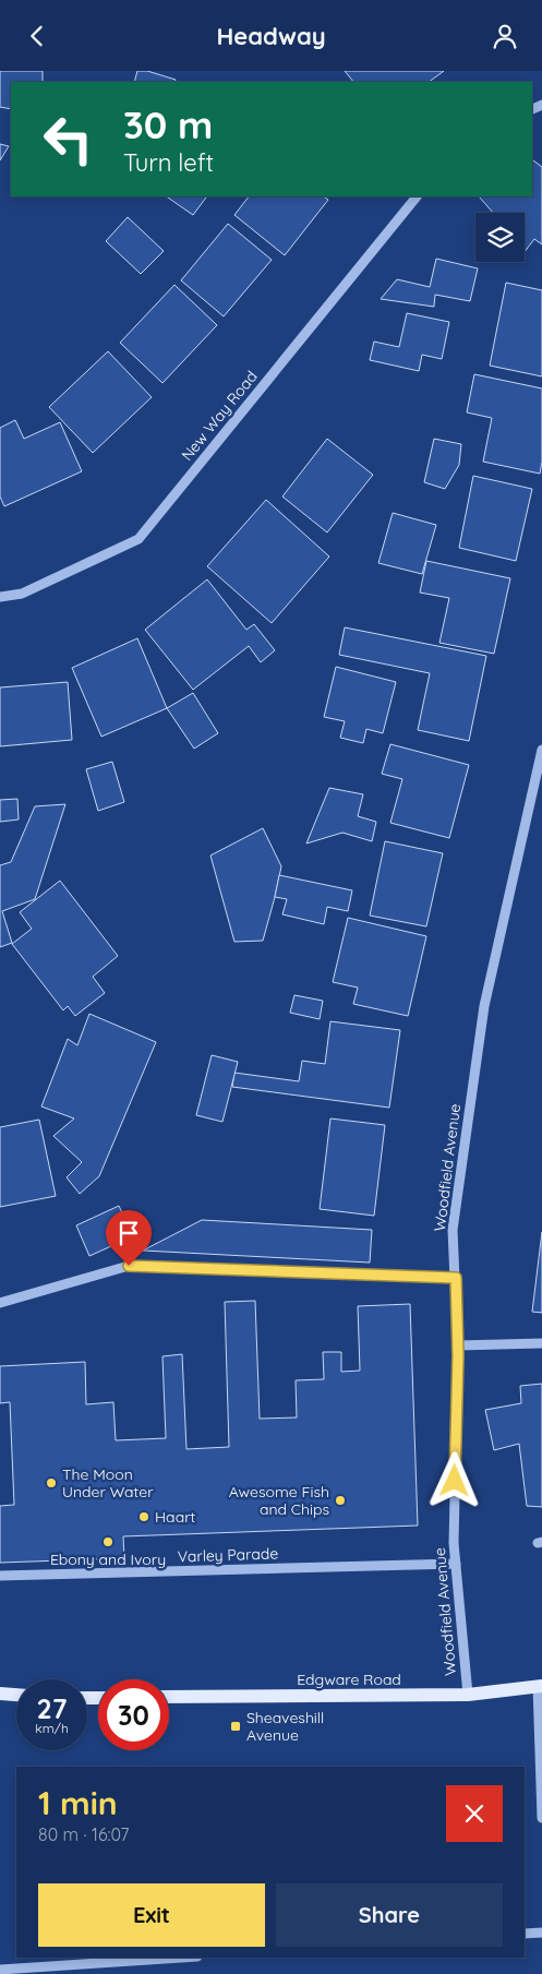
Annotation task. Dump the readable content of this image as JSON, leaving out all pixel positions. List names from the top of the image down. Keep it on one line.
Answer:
{"streets":{"main road":["Edgware Road"],"street":["New Way Road","Woodfield Avenue","Varley Parade"]},"crossings":[["Woodfield Avenue","Varley Parade"],["Woodfield Avenue","Edgware Road"]],"places":{"other":["The Moon Under Water","Awesome Fish and Chips","Haart","Ebony and Ivory"],"transit":["Sheaveshill Avenue"]},"page":{"header":"Headway","turn":["30 m","Turn left"],"speed":"27 km/h","limit":"30","heading":["1 min","80 m · 16:07"],"buttons":["Exit","Share"]}}
